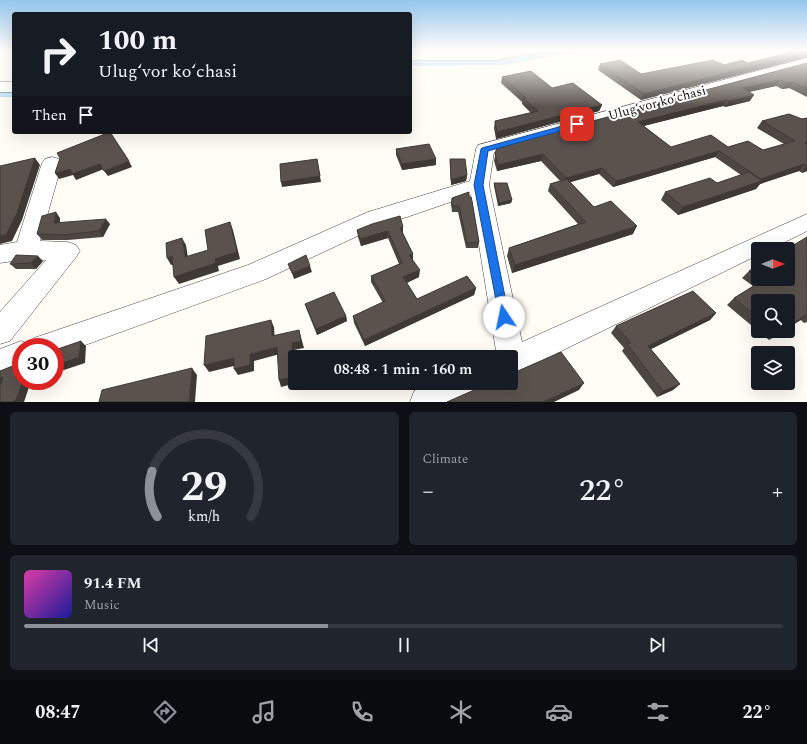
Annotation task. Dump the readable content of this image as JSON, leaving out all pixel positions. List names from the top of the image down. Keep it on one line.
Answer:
{"streets":{"street":["Ulugʻvor koʻchasi"]},"north":"right","page":{"turn":["100 m","Ulugʻvor koʻchasi"],"then":"Then","limit":"30","trip":"08:48 · 1 min · 160 m","tile":"Climate","heat":["−","22°","+"],"song":["91.4 FM","Music"],"tabs":["08:47","22°"],"gauge":["29","km/h"]}}
